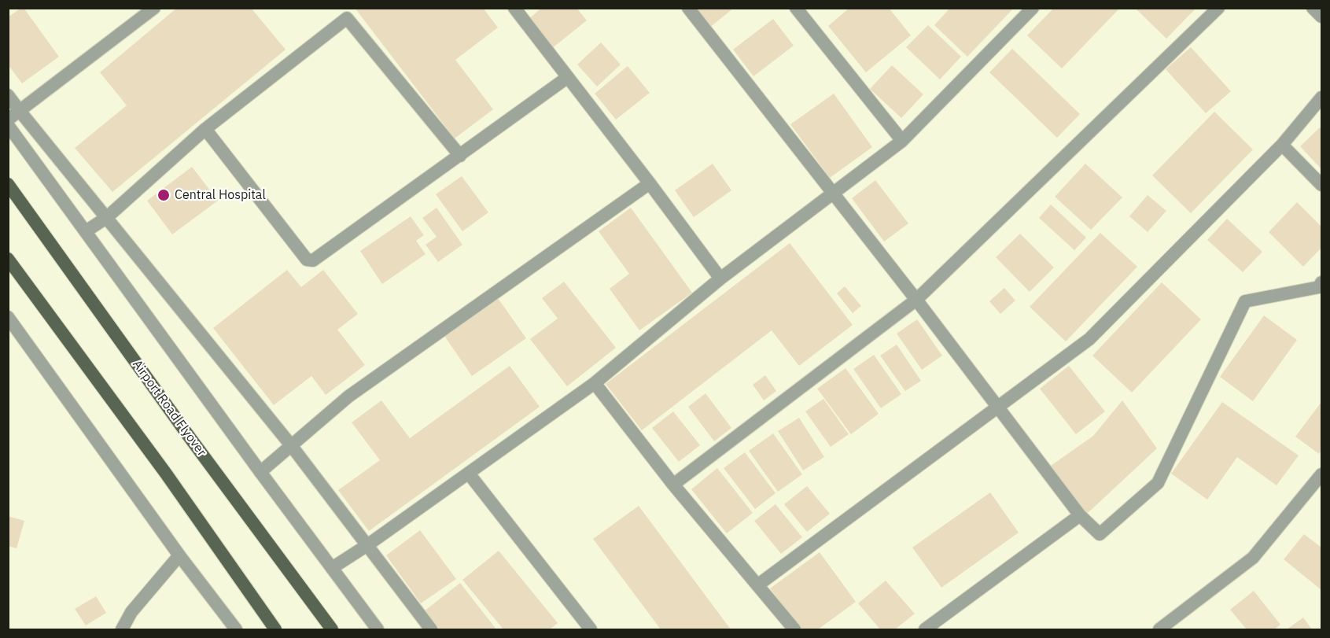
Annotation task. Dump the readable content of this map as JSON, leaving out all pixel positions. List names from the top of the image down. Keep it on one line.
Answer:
{"streets":{"main road":["Airport Road Flyover"]},"places":["Central Hospital"]}
